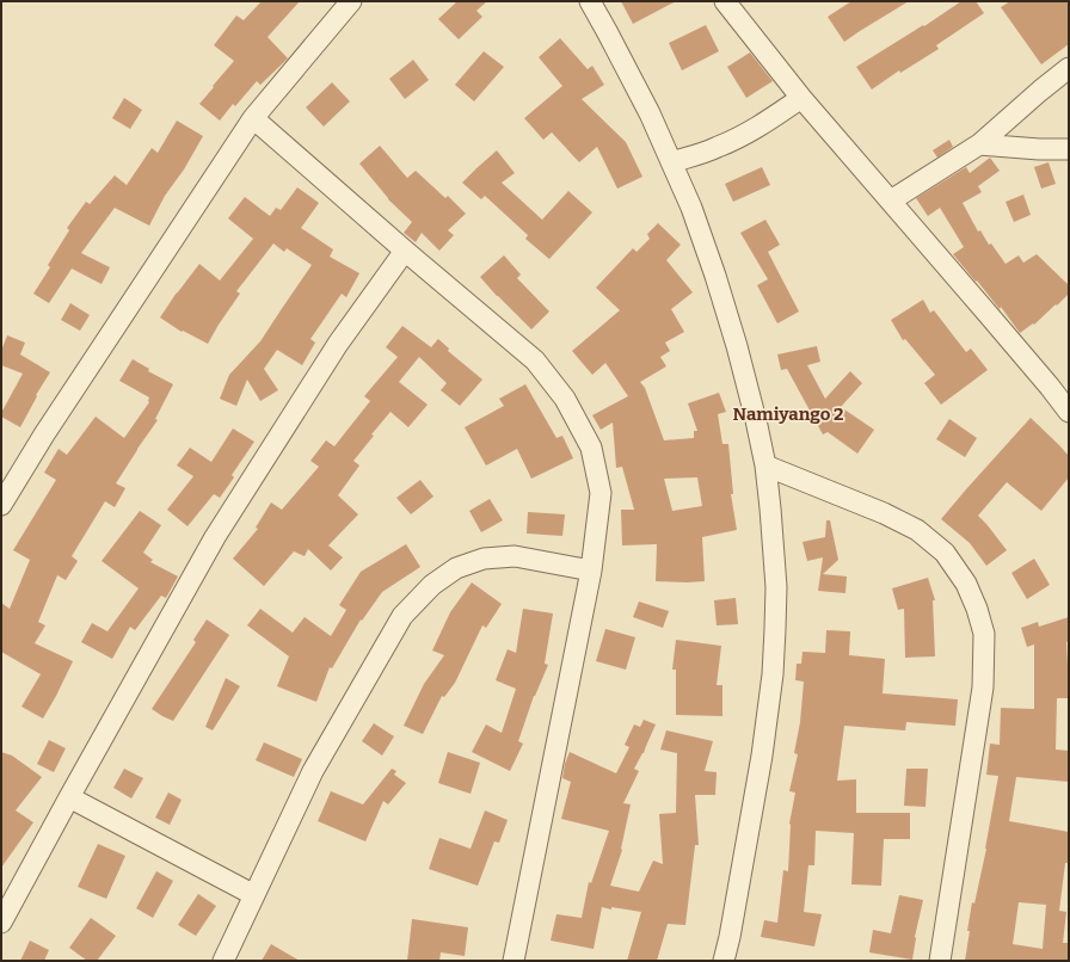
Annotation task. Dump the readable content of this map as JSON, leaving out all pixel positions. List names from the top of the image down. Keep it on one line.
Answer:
{"districts":["Namiyango 2"]}
